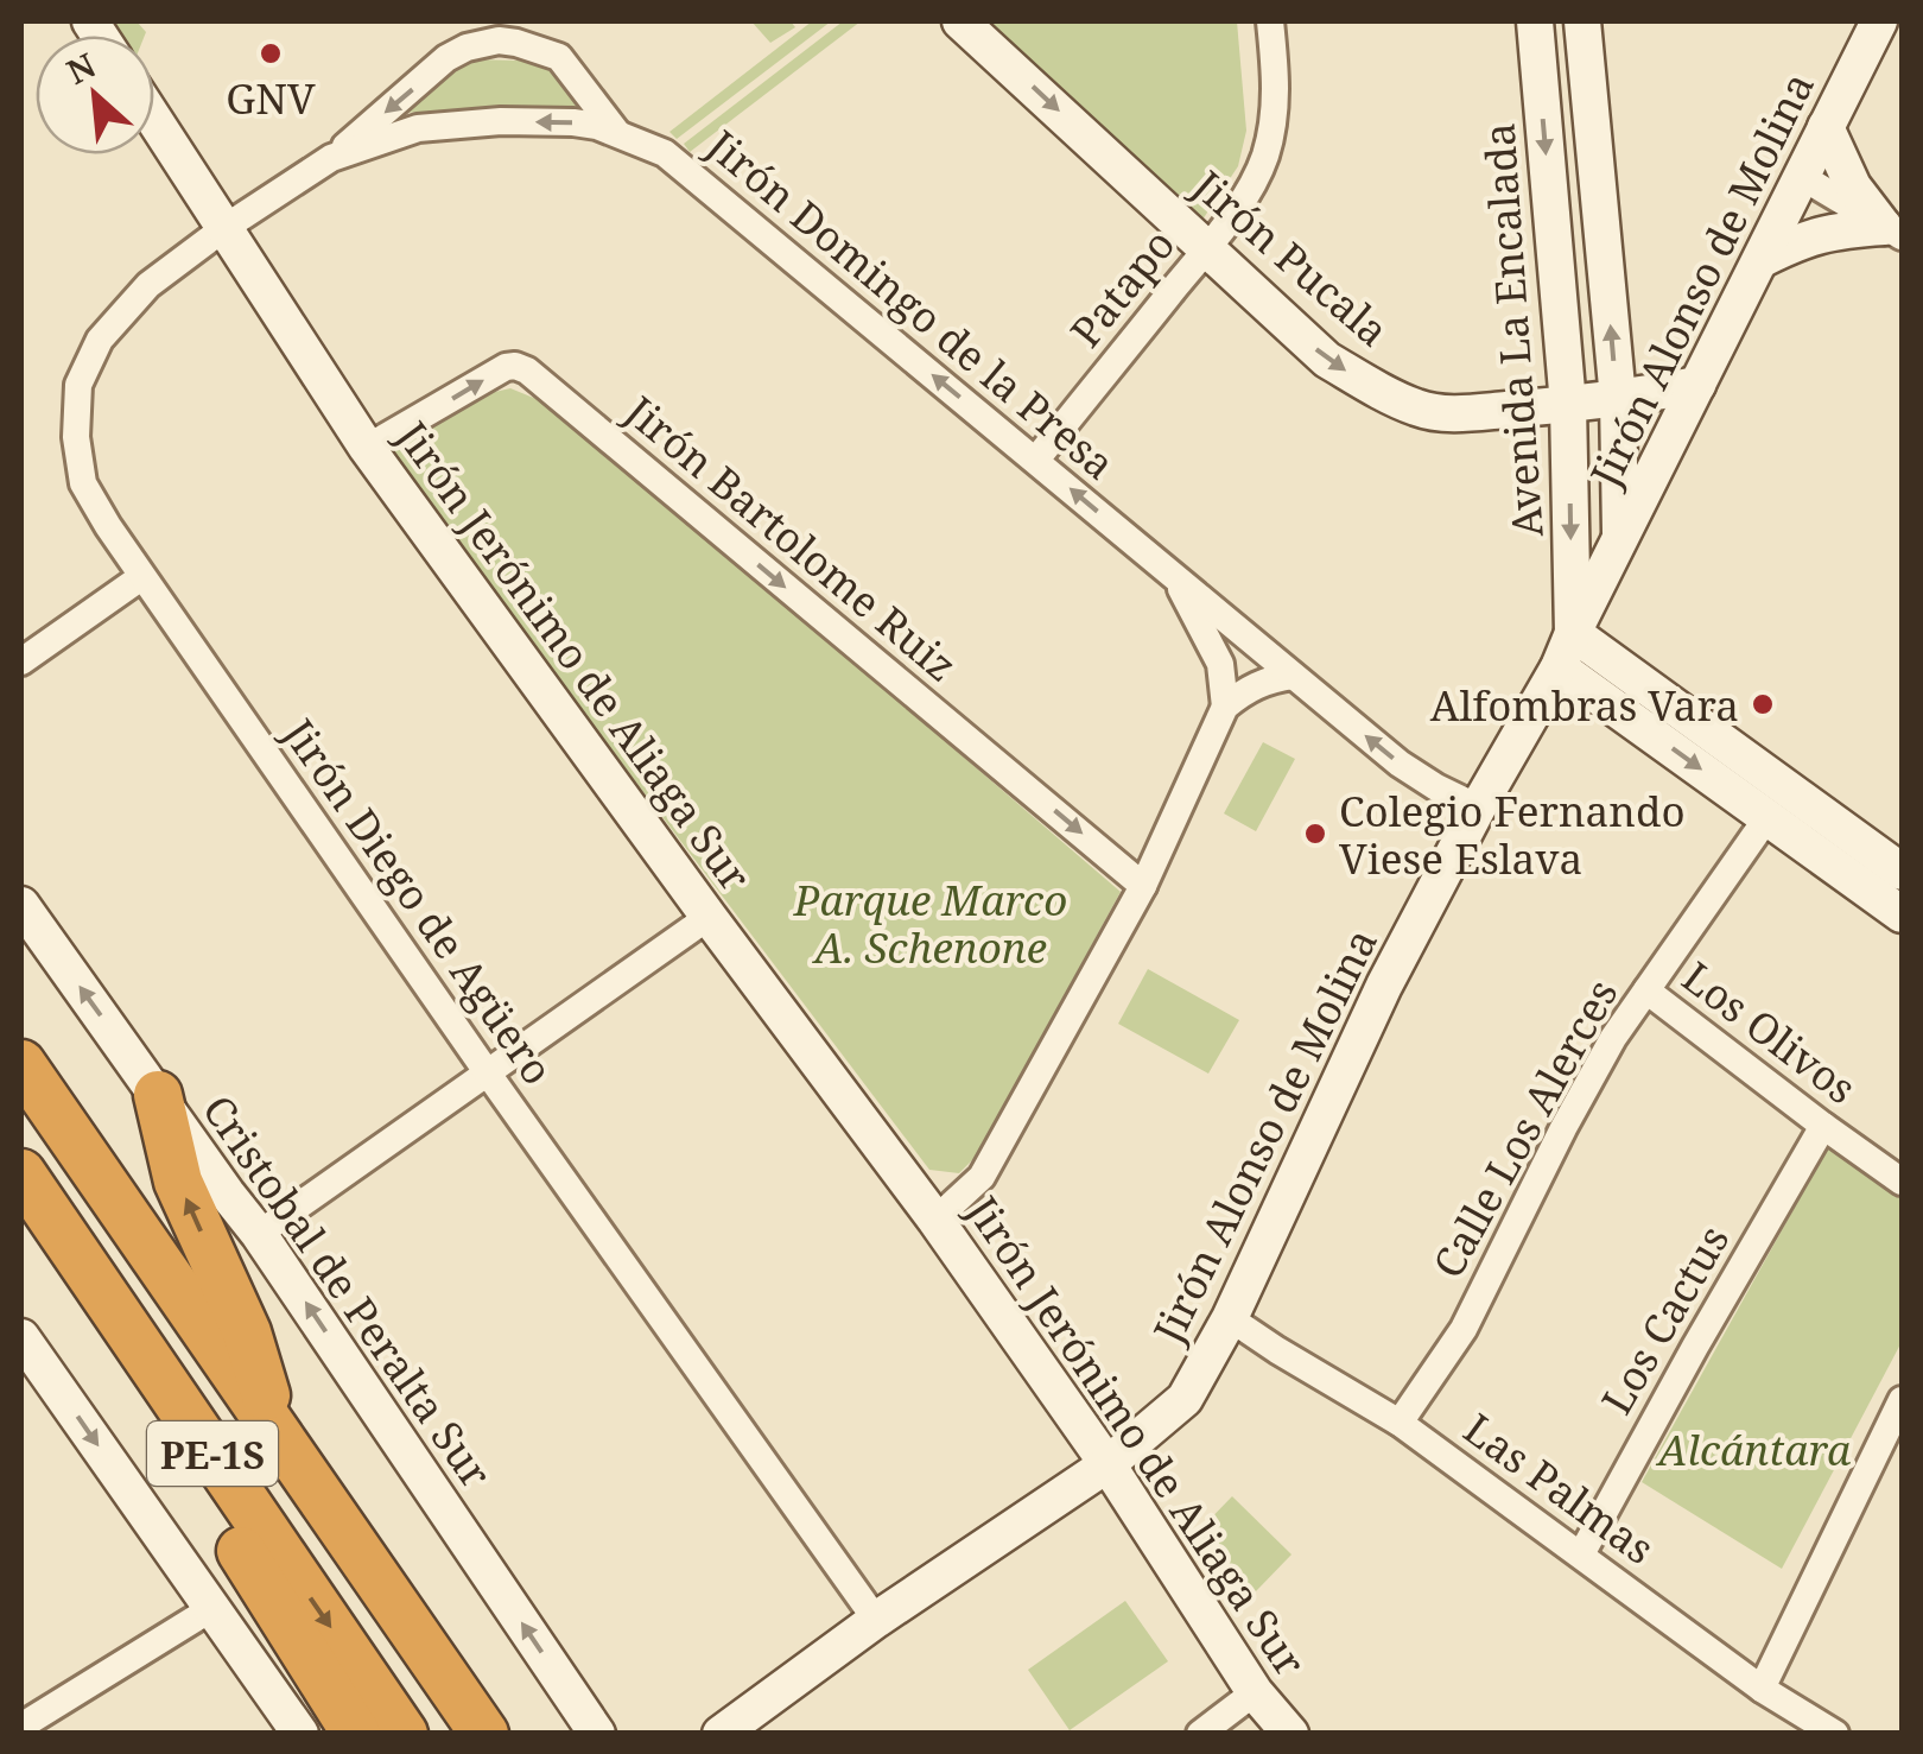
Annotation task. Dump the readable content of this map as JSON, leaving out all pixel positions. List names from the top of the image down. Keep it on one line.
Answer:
{"streets":{"highway":["PE-1S"],"street":["Jirón Pucala","Jirón Alonso de Molina","Patapo","Jirón Domingo de la Presa","Avenida La Encalada","Jirón Bartolome Ruiz","Jirón Jerónimo de Aliaga Sur","Jirón Diego de Agüero","Los Olivos","Calle Los Alerces","Cristobal de Peralta Sur","Los Cactus","Las Palmas"]},"crossings":[["Jirón Pucala","Jirón Alonso de Molina"],["Jirón Pucala","Patapo"],["Jirón Pucala","Avenida La Encalada"],["Jirón Alonso de Molina","Jirón Domingo de la Presa"],["Jirón Alonso de Molina","Avenida La Encalada"],["Jirón Alonso de Molina","Jirón Jerónimo de Aliaga Sur"],["Jirón Alonso de Molina","Jirón Diego de Agüero"],["Jirón Alonso de Molina","Las Palmas"],["Patapo","Jirón Domingo de la Presa"],["Jirón Domingo de la Presa","Jirón Jerónimo de Aliaga Sur"],["Jirón Domingo de la Presa","Jirón Diego de Agüero"],["Jirón Bartolome Ruiz","Jirón Jerónimo de Aliaga Sur"],["Jirón Jerónimo de Aliaga Sur","Jirón Diego de Agüero"],["Los Olivos","Calle Los Alerces"],["Los Olivos","Los Cactus"],["Calle Los Alerces","Las Palmas"],["Los Cactus","Las Palmas"]],"one_way":["Jirón Pucala","Jirón Domingo de la Presa","Jirón Bartolome Ruiz"],"parks":["Parque Marco A. Schenone","Alcántara"],"places":["GNV","Alfombras Vara","Colegio Fernando Viese Eslava"],"north":"top left"}
